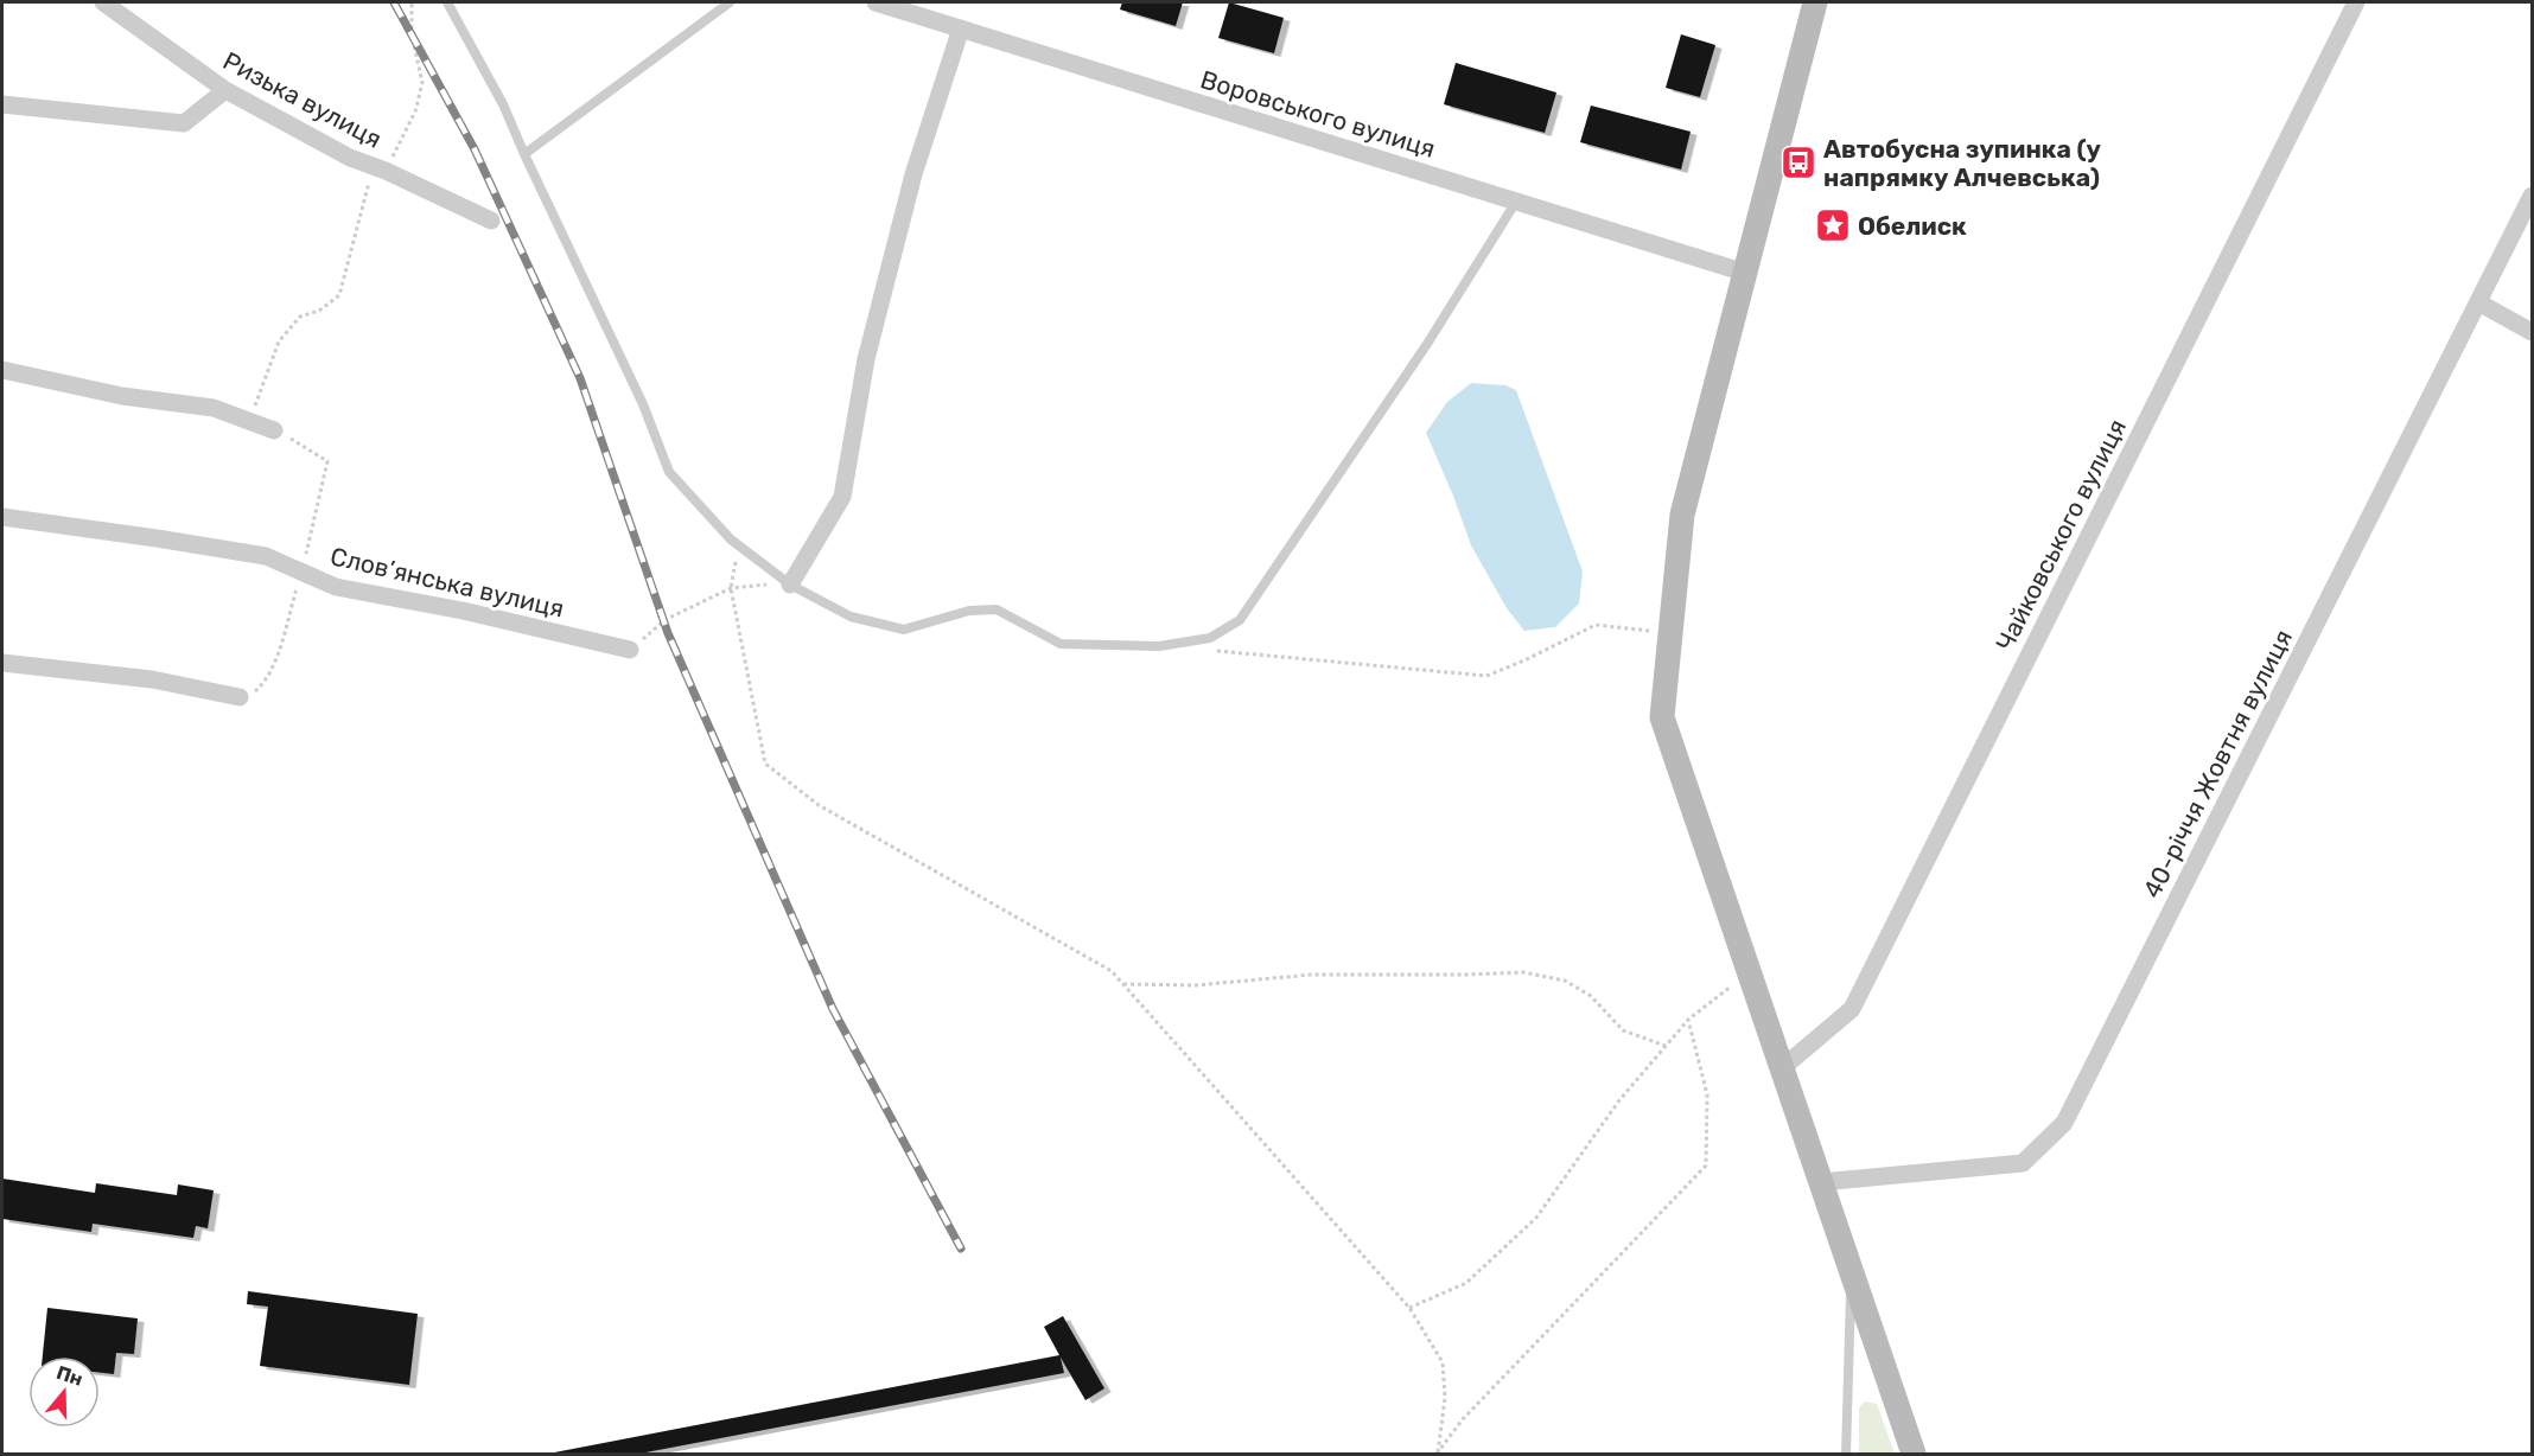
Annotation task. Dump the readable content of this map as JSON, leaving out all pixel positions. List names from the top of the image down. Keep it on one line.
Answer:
{"streets":{"street":["Ризька вулиця","Воровського вулиця","Чайковського вулиця","Слов’янська вулиця","40-річчя Жовтня вулиця"]},"places":{"bus stop":["Автобусна зупинка (у напрямку Алчевська)"],"place":["Обелиск"]},"north":"top"}
